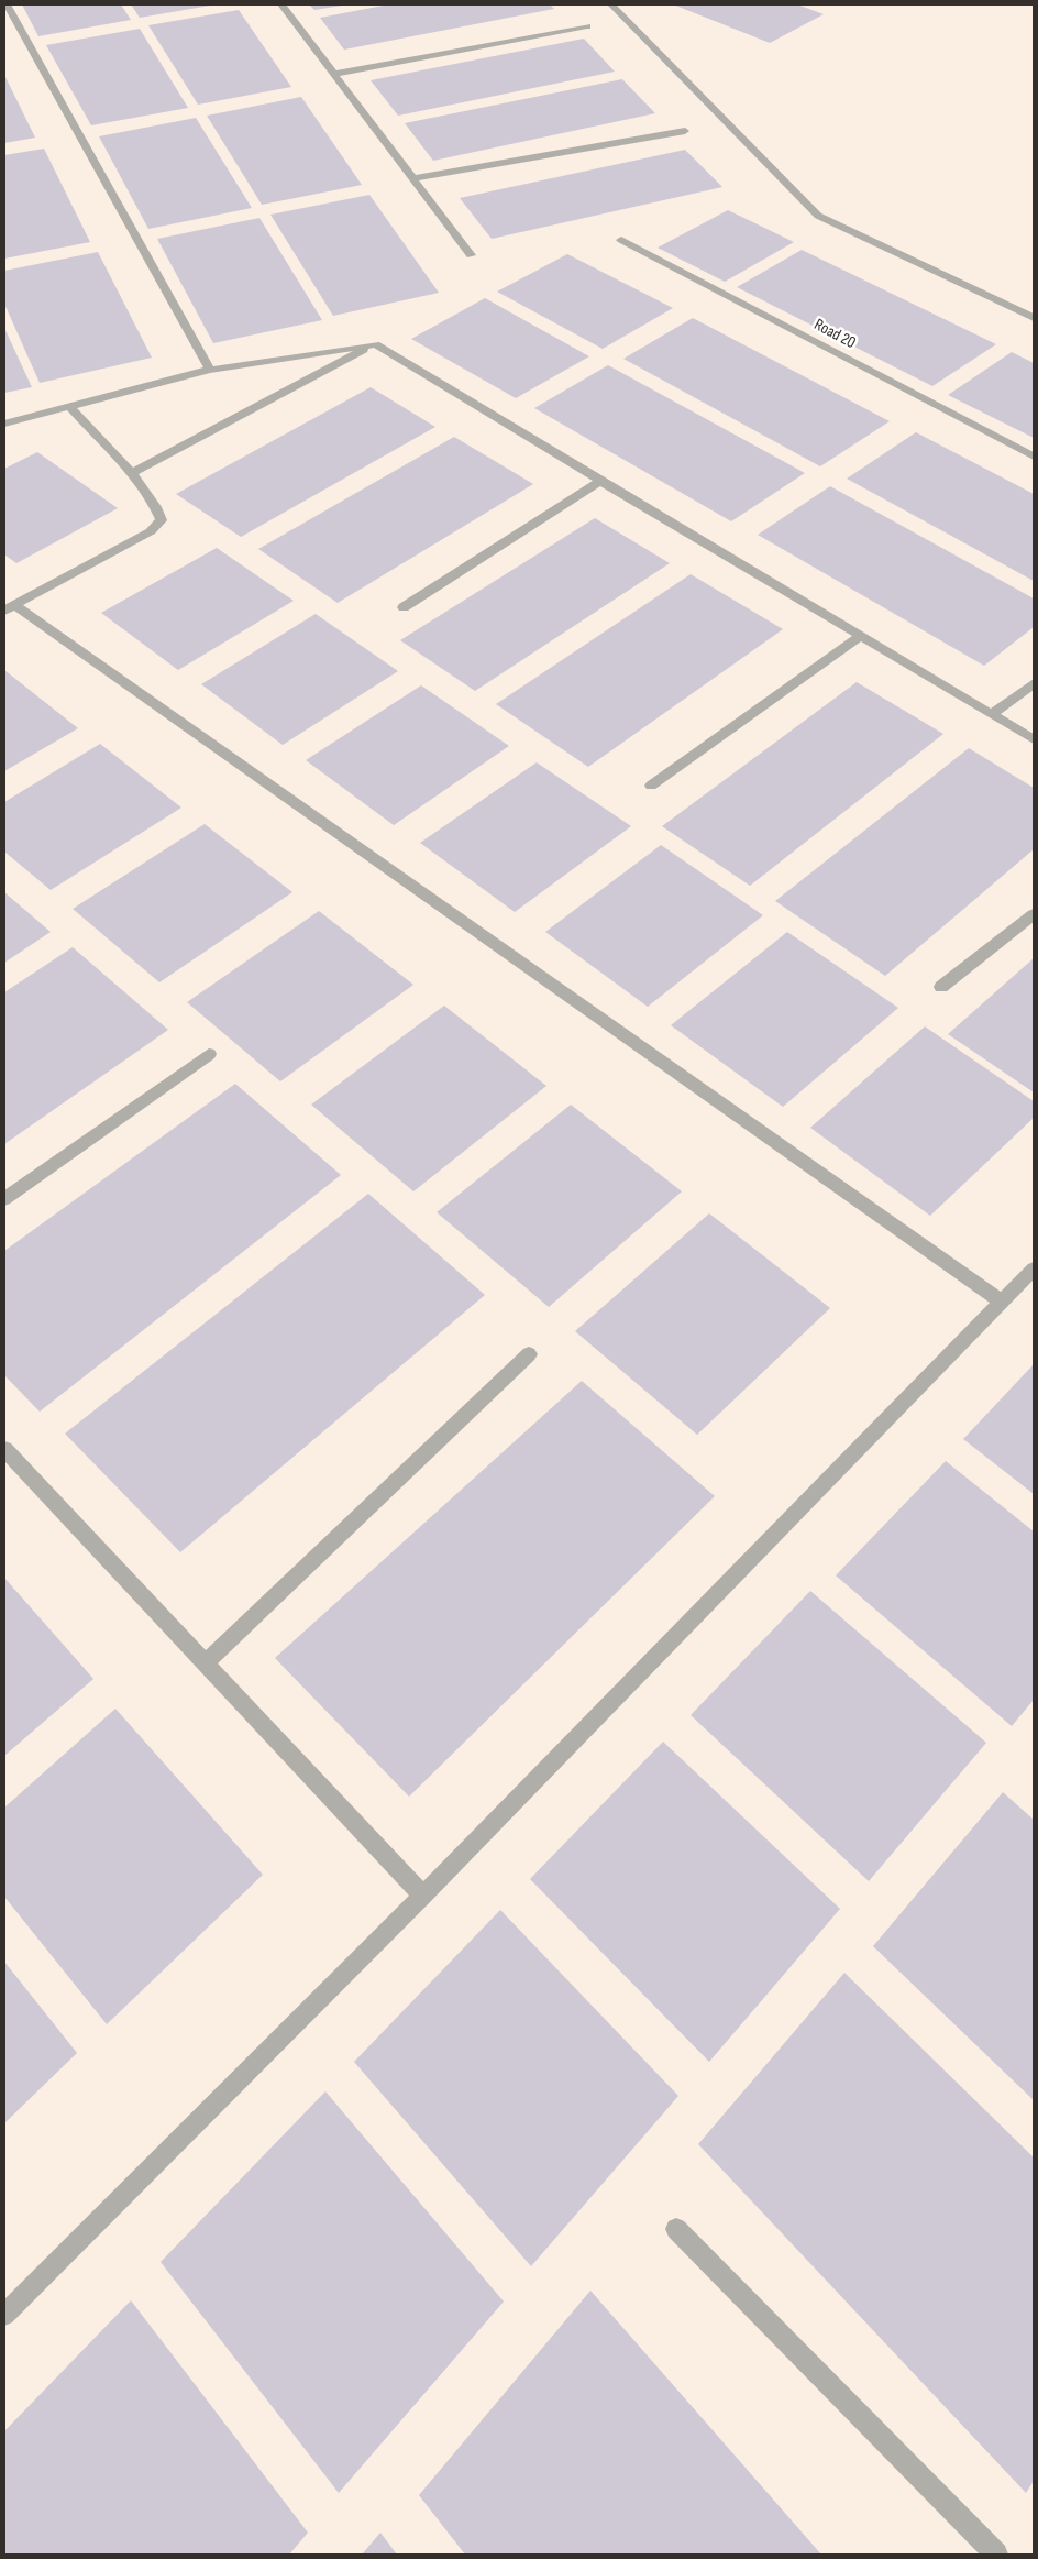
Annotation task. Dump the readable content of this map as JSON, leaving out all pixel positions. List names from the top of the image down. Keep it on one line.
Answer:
{"streets":{"street":["Road 20"]}}
